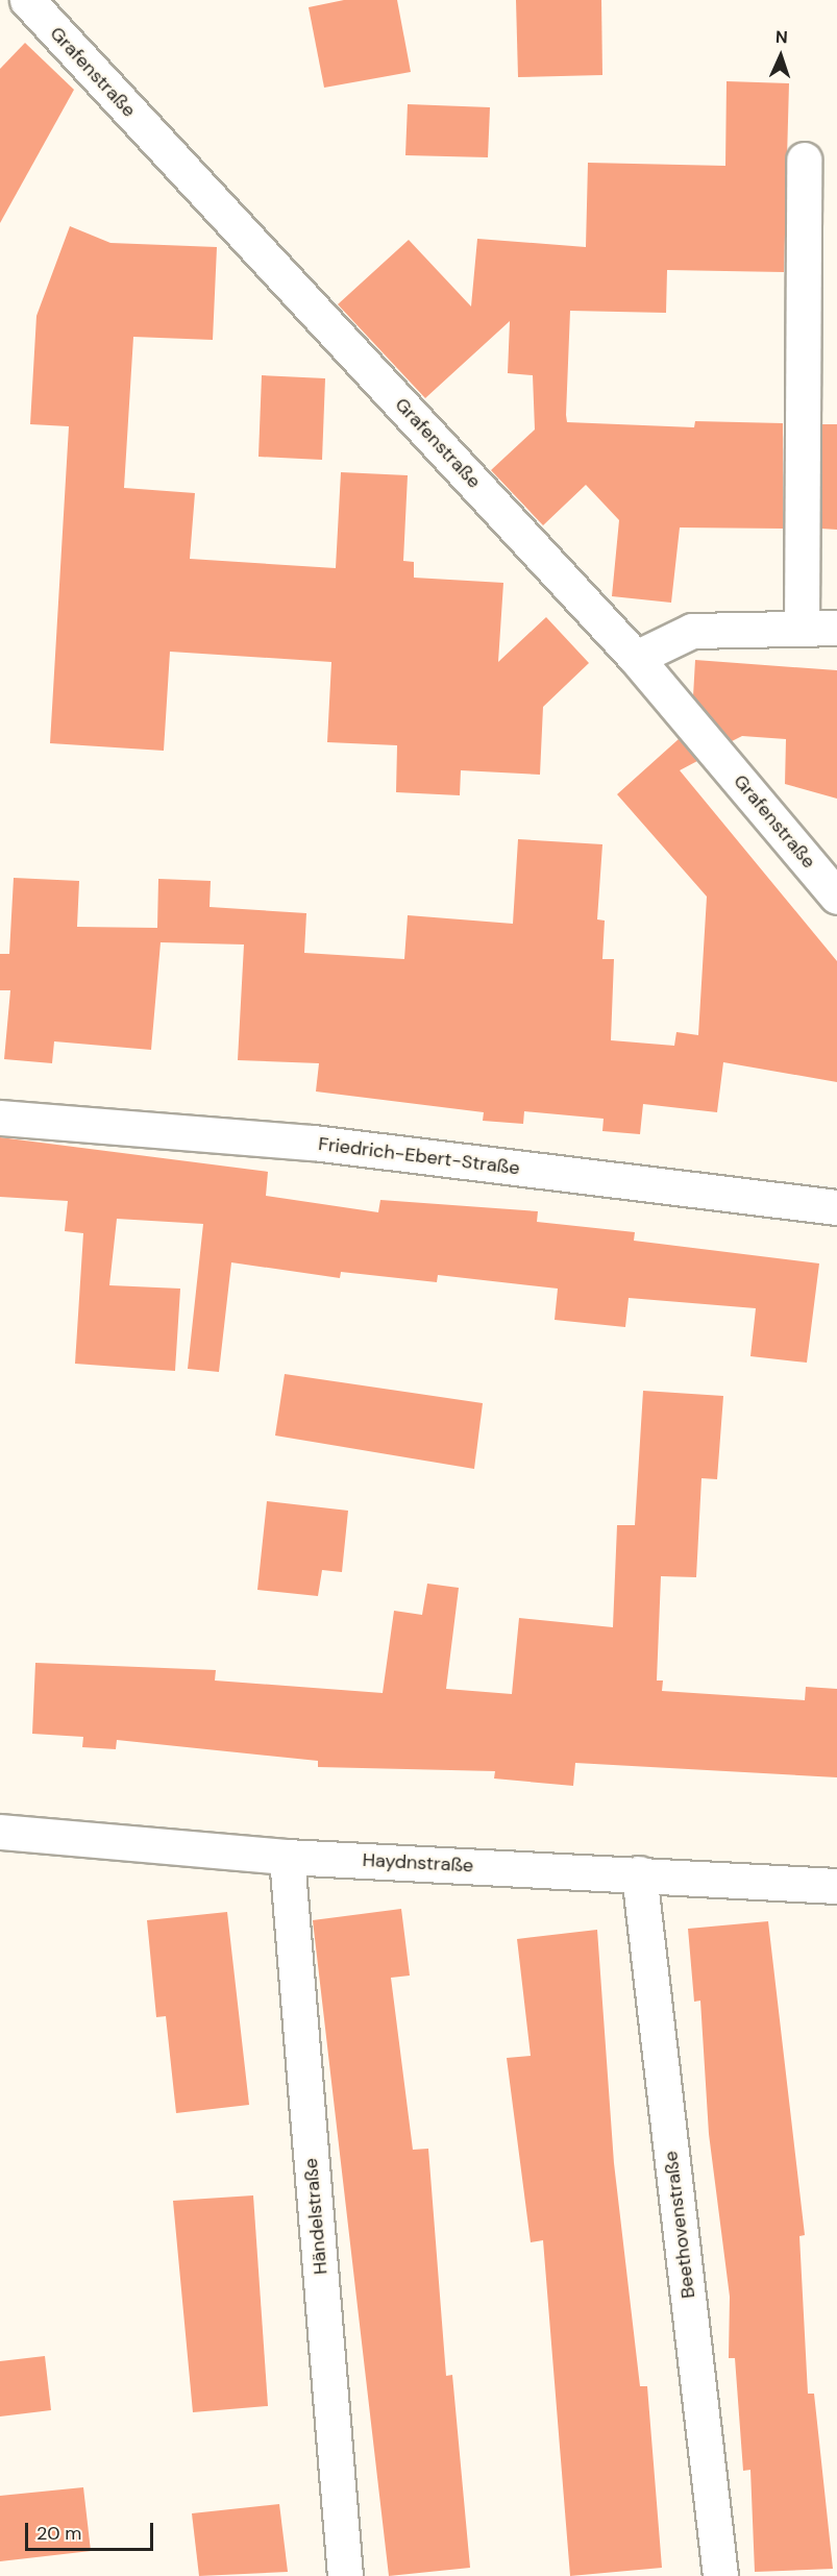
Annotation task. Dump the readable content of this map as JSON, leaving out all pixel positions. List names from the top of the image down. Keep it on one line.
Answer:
{"streets":{"street":["Grafenstraße","Friedrich-Ebert-Straße","Haydnstraße","Händelstraße","Beethovenstraße"]},"crossings":[["Haydnstraße","Händelstraße"],["Haydnstraße","Beethovenstraße"]],"scale_bar":"20 m","north":"top"}
